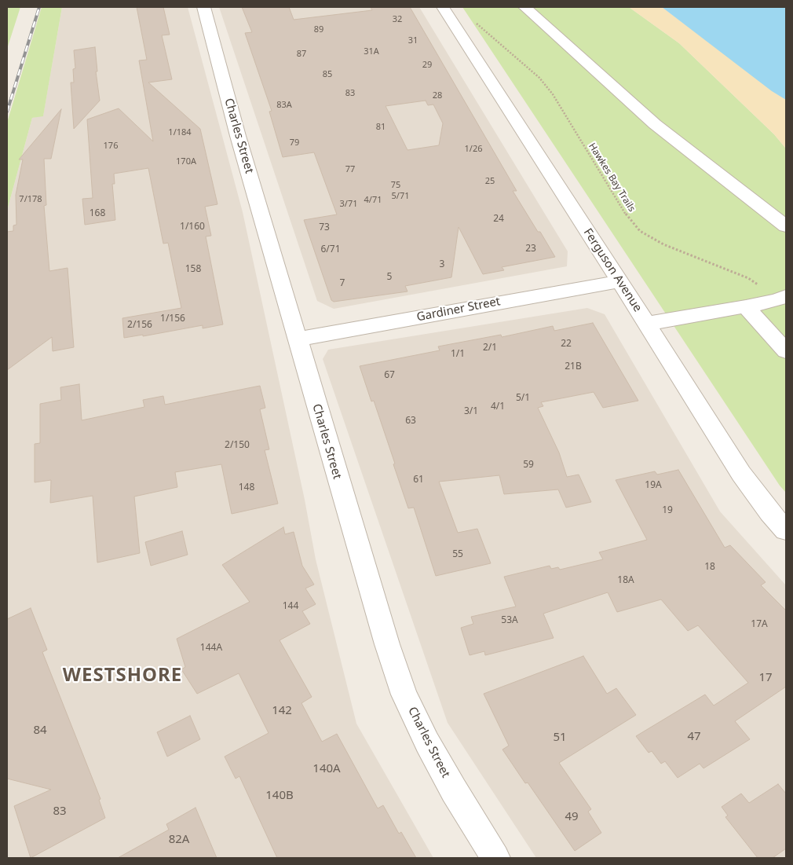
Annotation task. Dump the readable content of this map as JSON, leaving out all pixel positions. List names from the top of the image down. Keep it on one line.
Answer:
{"streets":{"street":["Charles Street","Ferguson Avenue","Gardiner Street"],"path":["Hawkes Bay Trails"]},"crossings":[["Charles Street","Gardiner Street"],["Ferguson Avenue","Gardiner Street"]],"districts":["WESTSHORE"],"house_numbers":["32","89","31","31A","87","29","85","83","28","83A","81","1/184","79","176","1/26","170A","77","25","75","5/71","7/178","4/71","3/71","168","24","1/160","73","23","6/71","3","158","5","7","1/156","2/156","22","2/1","1/1","21B","67","5/1","4/1","3/1","63","2/150","59","61","19A","148","19","55","18","18A","144","53A","17A","144A","17","142","84","47","51","140A","140B","83","49","82A"]}
